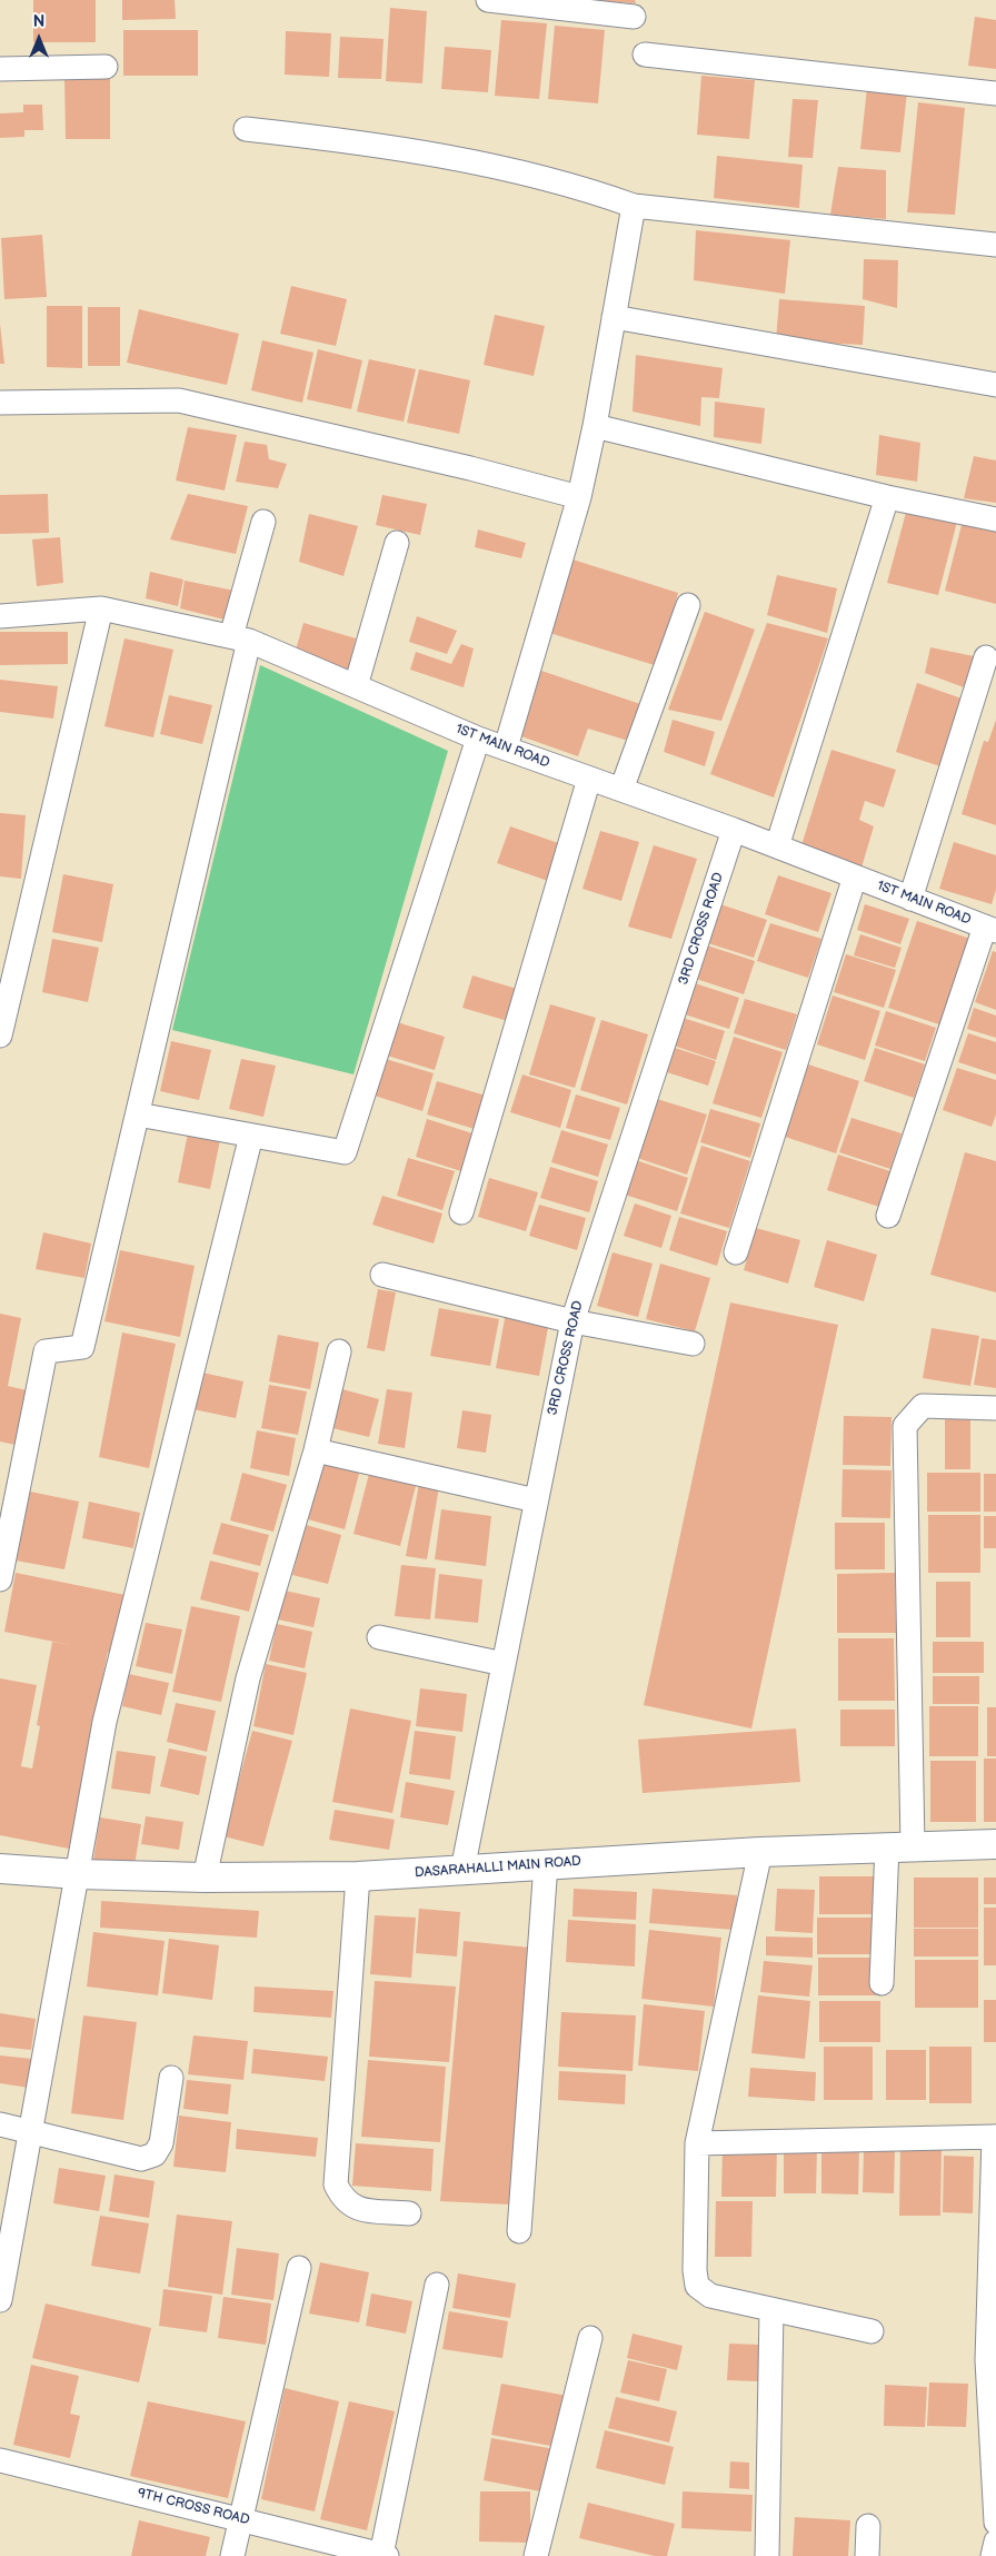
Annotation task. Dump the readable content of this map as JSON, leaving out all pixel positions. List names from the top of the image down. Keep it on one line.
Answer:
{"streets":{"street":["1ST MAIN ROAD","3RD CROSS ROAD","DASARAHALLI MAIN ROAD","9TH CROSS ROAD"]},"crossings":[["1ST MAIN ROAD","3RD CROSS ROAD"],["3RD CROSS ROAD","DASARAHALLI MAIN ROAD"]],"north":"top"}
